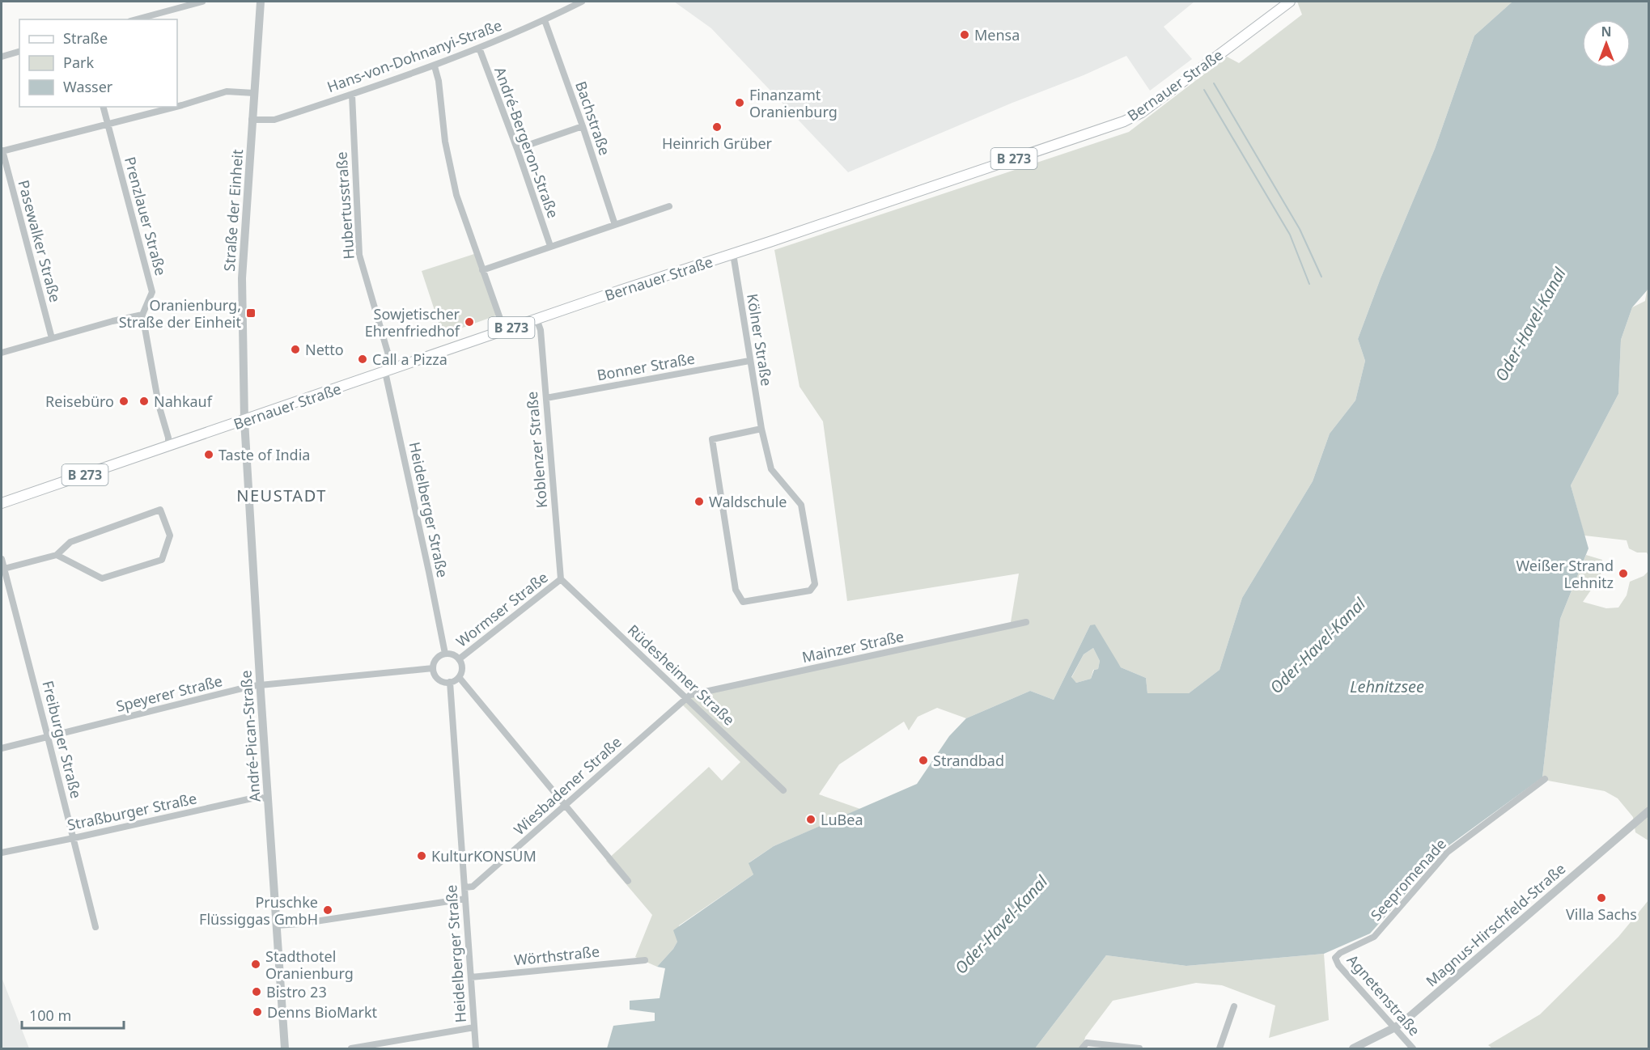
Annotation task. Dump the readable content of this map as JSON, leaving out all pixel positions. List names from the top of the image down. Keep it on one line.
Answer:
{"streets":{"main road":["Bernauer Straße","B 273"],"street":["Hans-von-Dohnanyi-Straße","Bachstraße","André-Bergeron-Straße","Hubertusstraße","Straße der Einheit","Prenzlauer Straße","Pasewalker Straße","Kölner Straße","Bonner Straße","Koblenzer Straße","Heidelberger Straße","Wormser Straße","Mainzer Straße","Rüdesheimer Straße","Speyerer Straße","André-Pican-Straße","Freiburger Straße","Wiesbadener Straße","Straßburger Straße","Seepromenade","Magnus-Hirschfeld-Straße","Wörthstraße","Agnetenstraße"]},"crossings":[["Hans-von-Dohnanyi-Straße","Bachstraße"],["Hans-von-Dohnanyi-Straße","André-Bergeron-Straße"],["Hans-von-Dohnanyi-Straße","Hubertusstraße"],["Hans-von-Dohnanyi-Straße","Straße der Einheit"],["Bernauer Straße","Hubertusstraße"],["Bernauer Straße","Straße der Einheit"],["Bernauer Straße","Kölner Straße"],["Bernauer Straße","Koblenzer Straße"],["Bernauer Straße","Heidelberger Straße"],["Bernauer Straße","André-Pican-Straße"],["Hubertusstraße","Heidelberger Straße"],["Straße der Einheit","André-Pican-Straße"],["Kölner Straße","Bonner Straße"],["Bonner Straße","Koblenzer Straße"],["Koblenzer Straße","Wormser Straße"],["Koblenzer Straße","Rüdesheimer Straße"],["Heidelberger Straße","Wormser Straße"],["Heidelberger Straße","Speyerer Straße"],["Heidelberger Straße","Wiesbadener Straße"],["Heidelberger Straße","Wörthstraße"],["Wormser Straße","Rüdesheimer Straße"],["Wormser Straße","Speyerer Straße"],["Mainzer Straße","Rüdesheimer Straße"],["Mainzer Straße","Wiesbadener Straße"],["Rüdesheimer Straße","Wiesbadener Straße"],["Speyerer Straße","André-Pican-Straße"],["Speyerer Straße","Freiburger Straße"],["André-Pican-Straße","Straßburger Straße"],["Freiburger Straße","Straßburger Straße"],["Seepromenade","Agnetenstraße"],["Magnus-Hirschfeld-Straße","Agnetenstraße"]],"districts":["NEUSTADT"],"water":["Oder-Havel-Kanal","Lehnitzsee"],"places":{"other":["Mensa","Finanzamt Oranienburg","Heinrich Grüber","Sowjetischer Ehrenfriedhof","Netto","Call a Pizza","Reisebüro","Nahkauf","Taste of India","Waldschule","Weißer Strand Lehnitz","Strandbad","LuBea","KulturKONSUM","Villa Sachs","Pruschke Flüssiggas GmbH","Stadthotel Oranienburg","Bistro 23","Denns BioMarkt"],"transit":["Oranienburg, Straße der Einheit"]},"legend":["Straße","Park","Wasser"],"scale_bar":"100 m","north":"top"}
